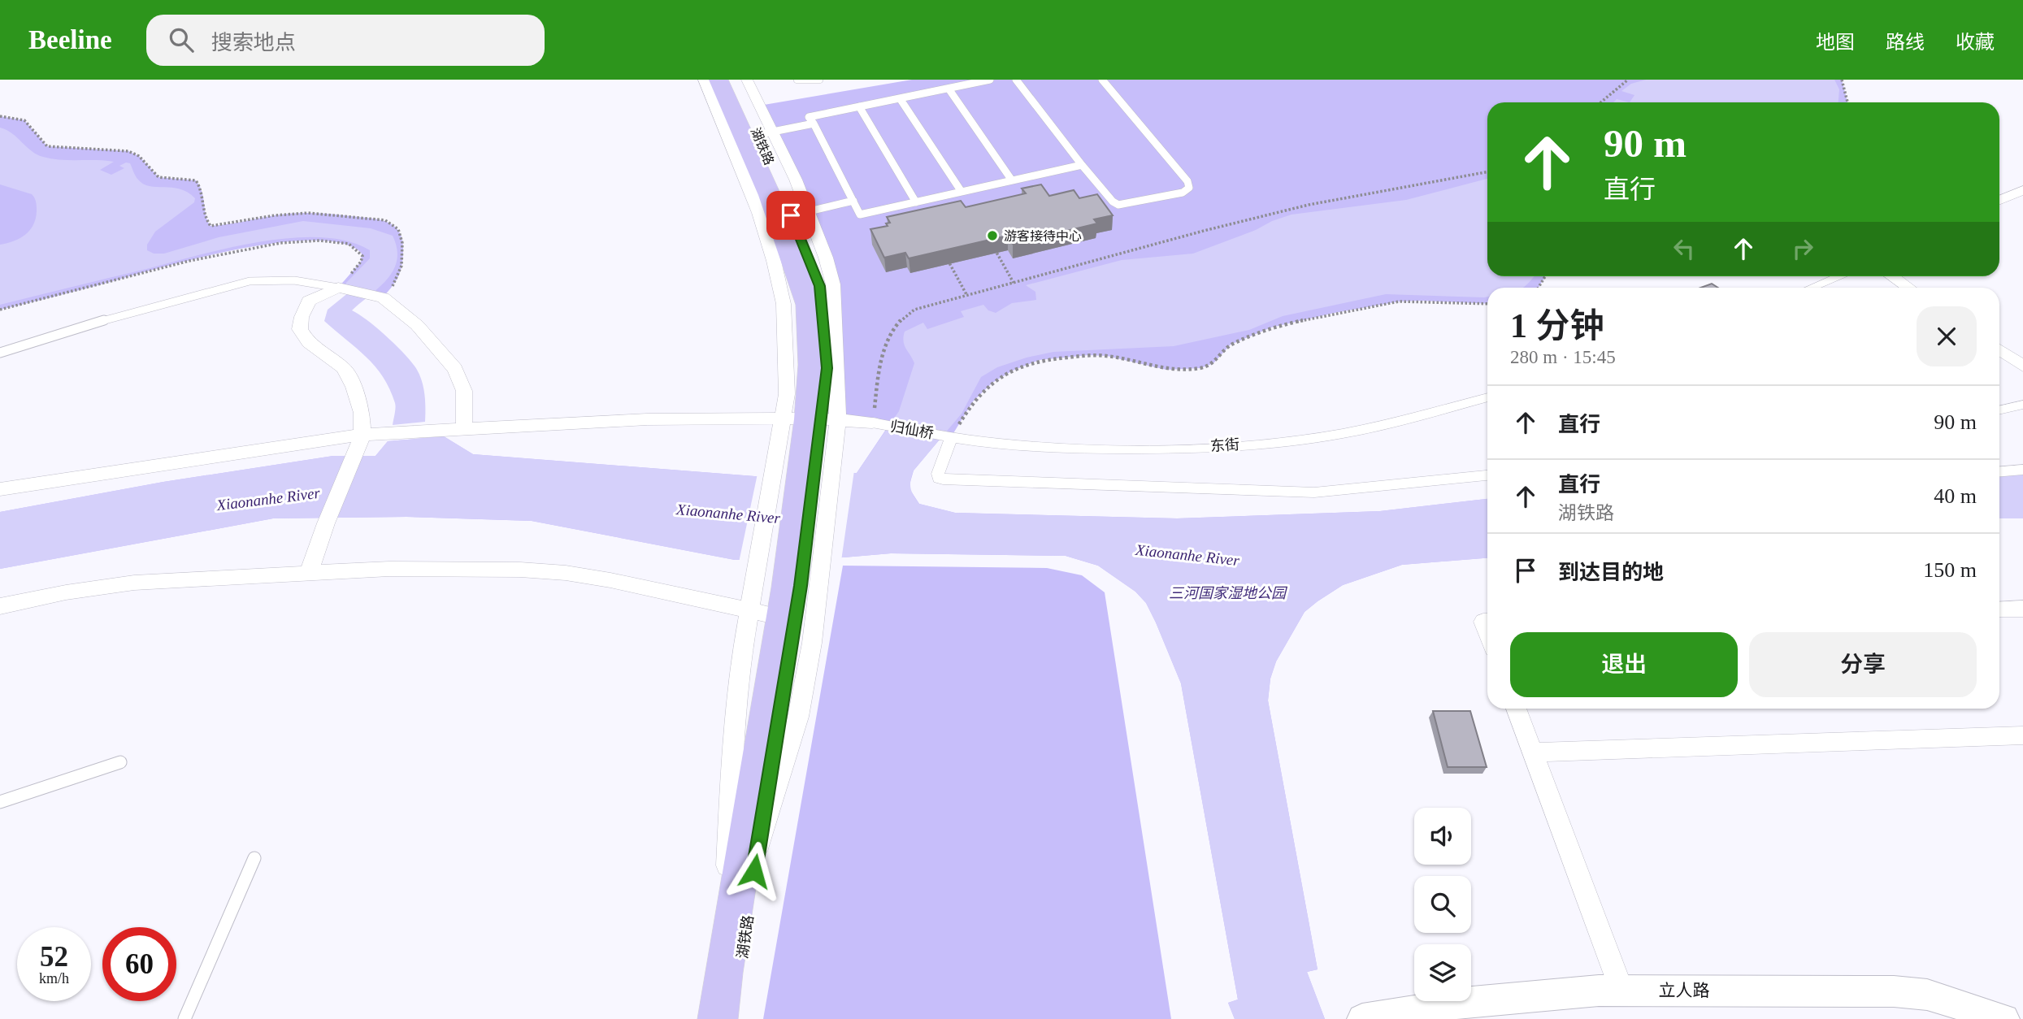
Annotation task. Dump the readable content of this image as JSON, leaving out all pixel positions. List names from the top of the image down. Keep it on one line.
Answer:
{"streets":{"main road":["湖铁路"],"street":["归仙桥","东街","立人路"]},"crossings":[["归仙桥","东街"]],"water":["Xiaonanhe River"],"parks":["三河国家湿地公园"],"places":["游客接待中心"],"page":{"header":"Beeline","search":"搜索地点","nav":["地图","路线","收藏"],"turn":["90 m","直行"],"heading":["1 分钟","280 m · 15:45"],"list":[{"name":"直行","value":"90 m"},{"name":"直行","note":"湖铁路","value":"40 m"},{"name":"到达目的地","value":"150 m"}],"buttons":["退出","分享"],"speed":"52 km/h","limit":"60"}}
